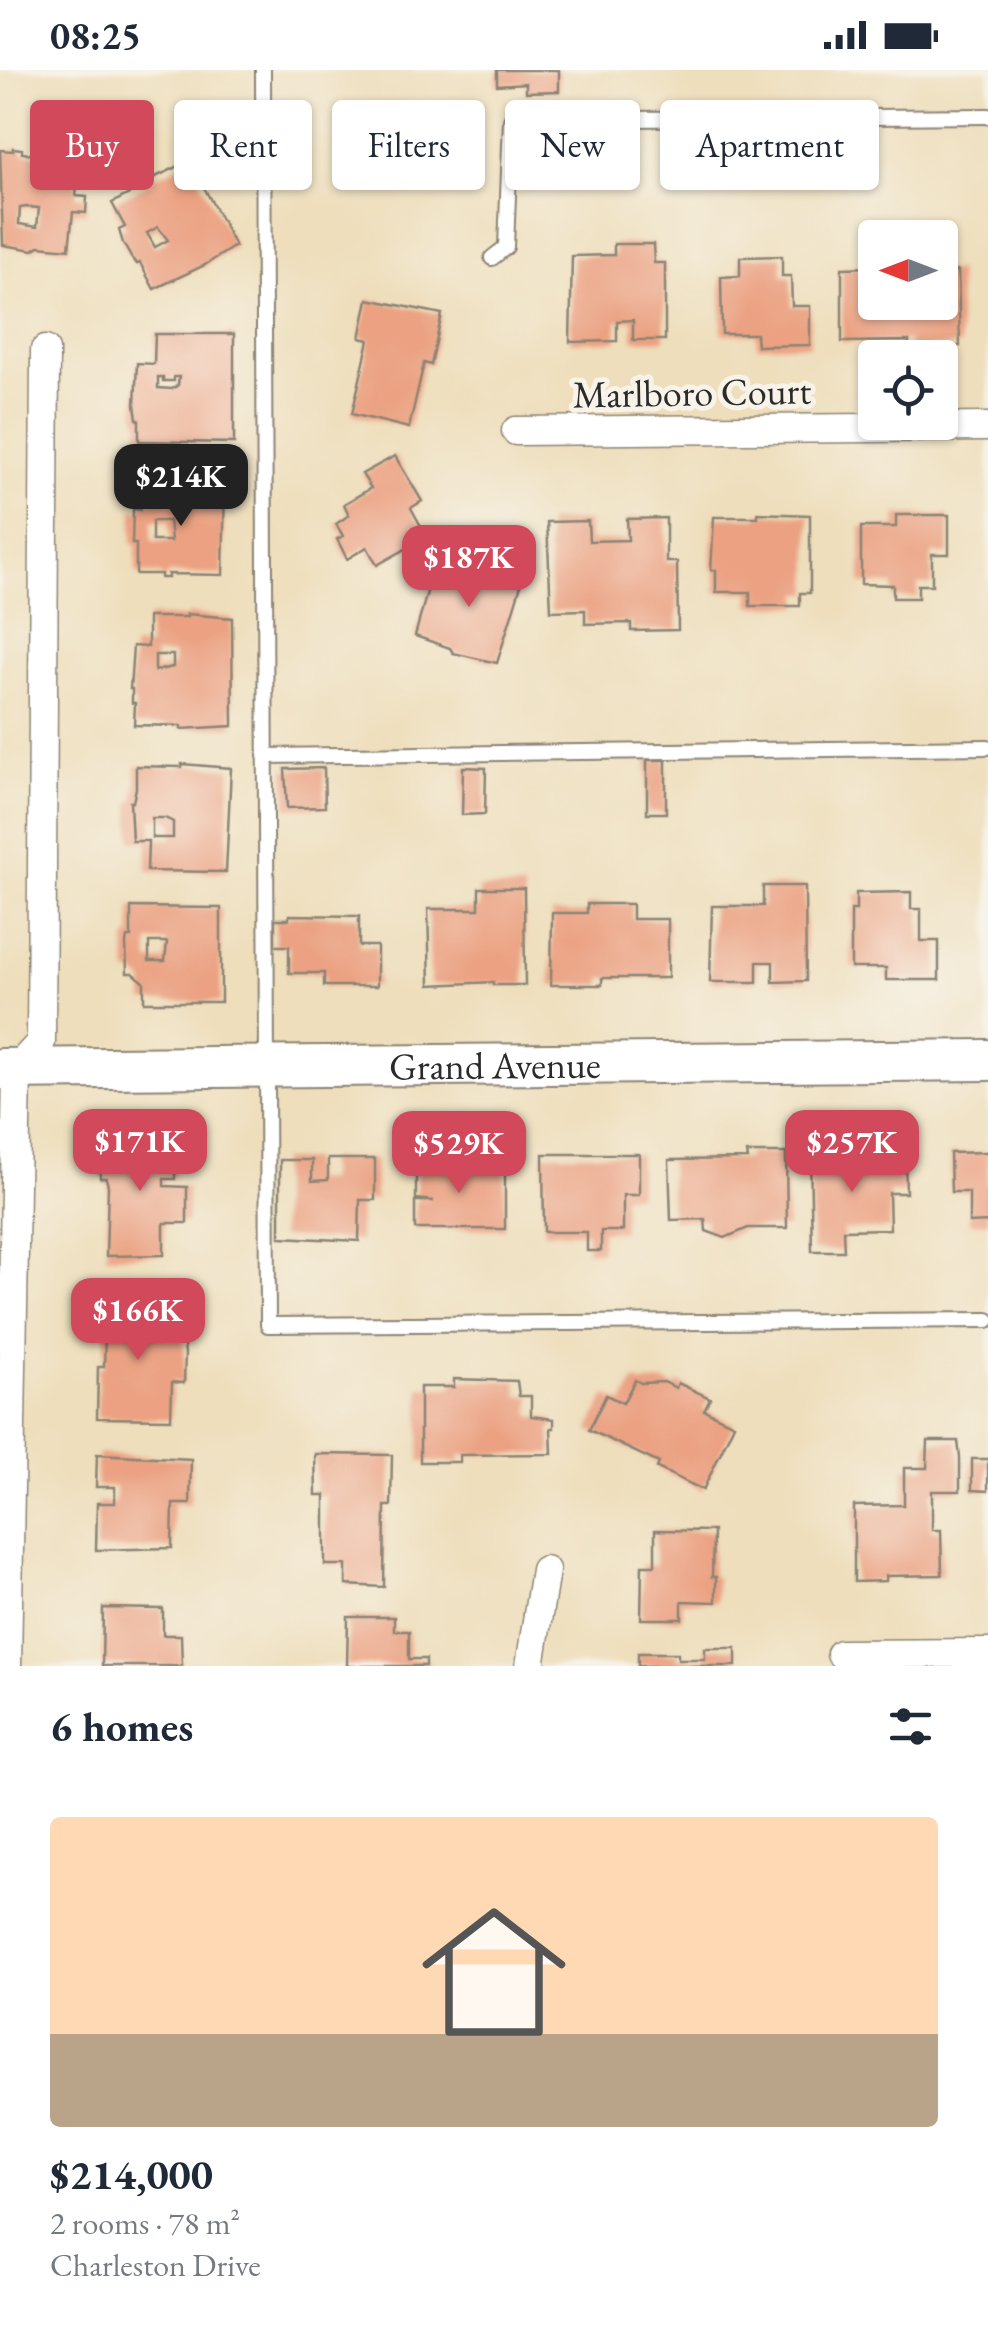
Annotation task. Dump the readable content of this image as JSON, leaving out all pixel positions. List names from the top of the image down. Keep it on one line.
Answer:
{"streets":{"street":["Marlboro Court","Grand Avenue"]},"north":"left","page":{"status":"08:25","chip":["Buy","Rent","Filters","New","Apartment"],"price":["$214K","$187K","$171K","$257K","$529K","$166K"],"heading":"6 homes","list":[{"name":"$214,000","note":"2 rooms · 78 m² · Charleston Drive"}]}}
